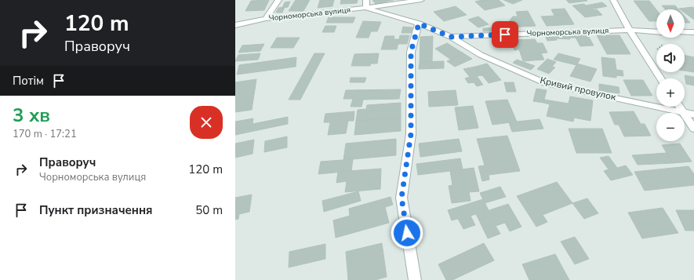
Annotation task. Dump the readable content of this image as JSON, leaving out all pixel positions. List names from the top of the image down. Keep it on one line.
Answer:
{"streets":{"street":["Чорноморська вулиця","Кривий провулок"]},"crossings":[["Чорноморська вулиця","Кривий провулок"]],"north":"bottom","page":{"turn":["120 m","Праворуч"],"map_buttons":["+","−"],"then":"Потім","heading":["3 хв","170 m · 17:21"],"list":[{"name":"Праворуч","note":"Чорноморська вулиця","value":"120 m"},{"name":"Пункт призначення","value":"50 m"}]}}
